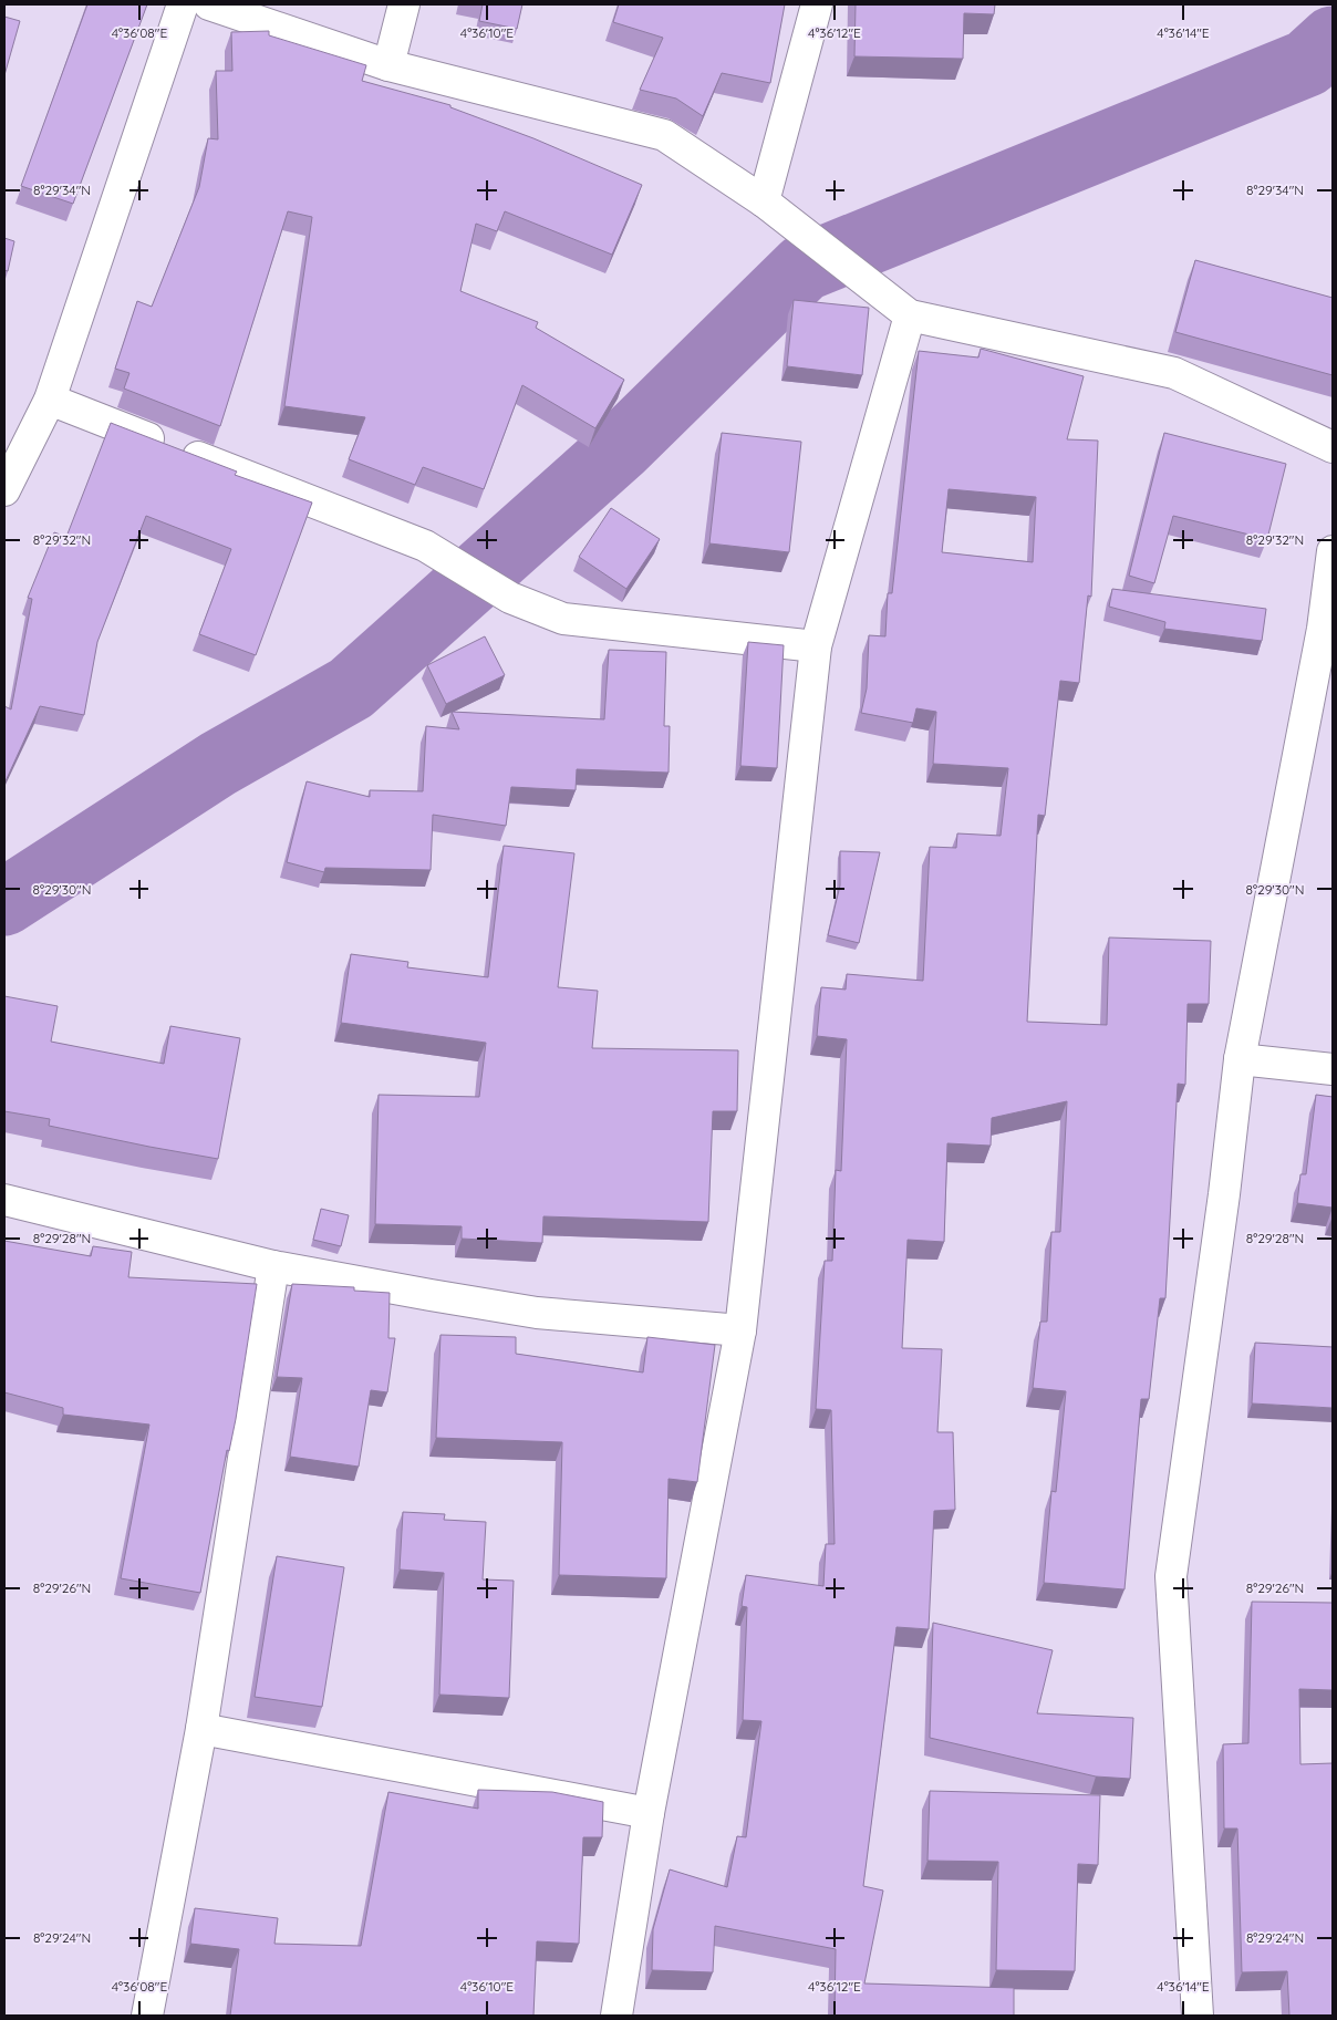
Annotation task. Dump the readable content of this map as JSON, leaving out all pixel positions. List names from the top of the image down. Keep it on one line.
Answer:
{"coordinates":["4°36'08\"E","4°36'10\"E","4°36'12\"E","4°36'14\"E","8°29'34\"N","8°29'32\"N","8°29'30\"N","8°29'28\"N","8°29'26\"N","8°29'24\"N"]}
